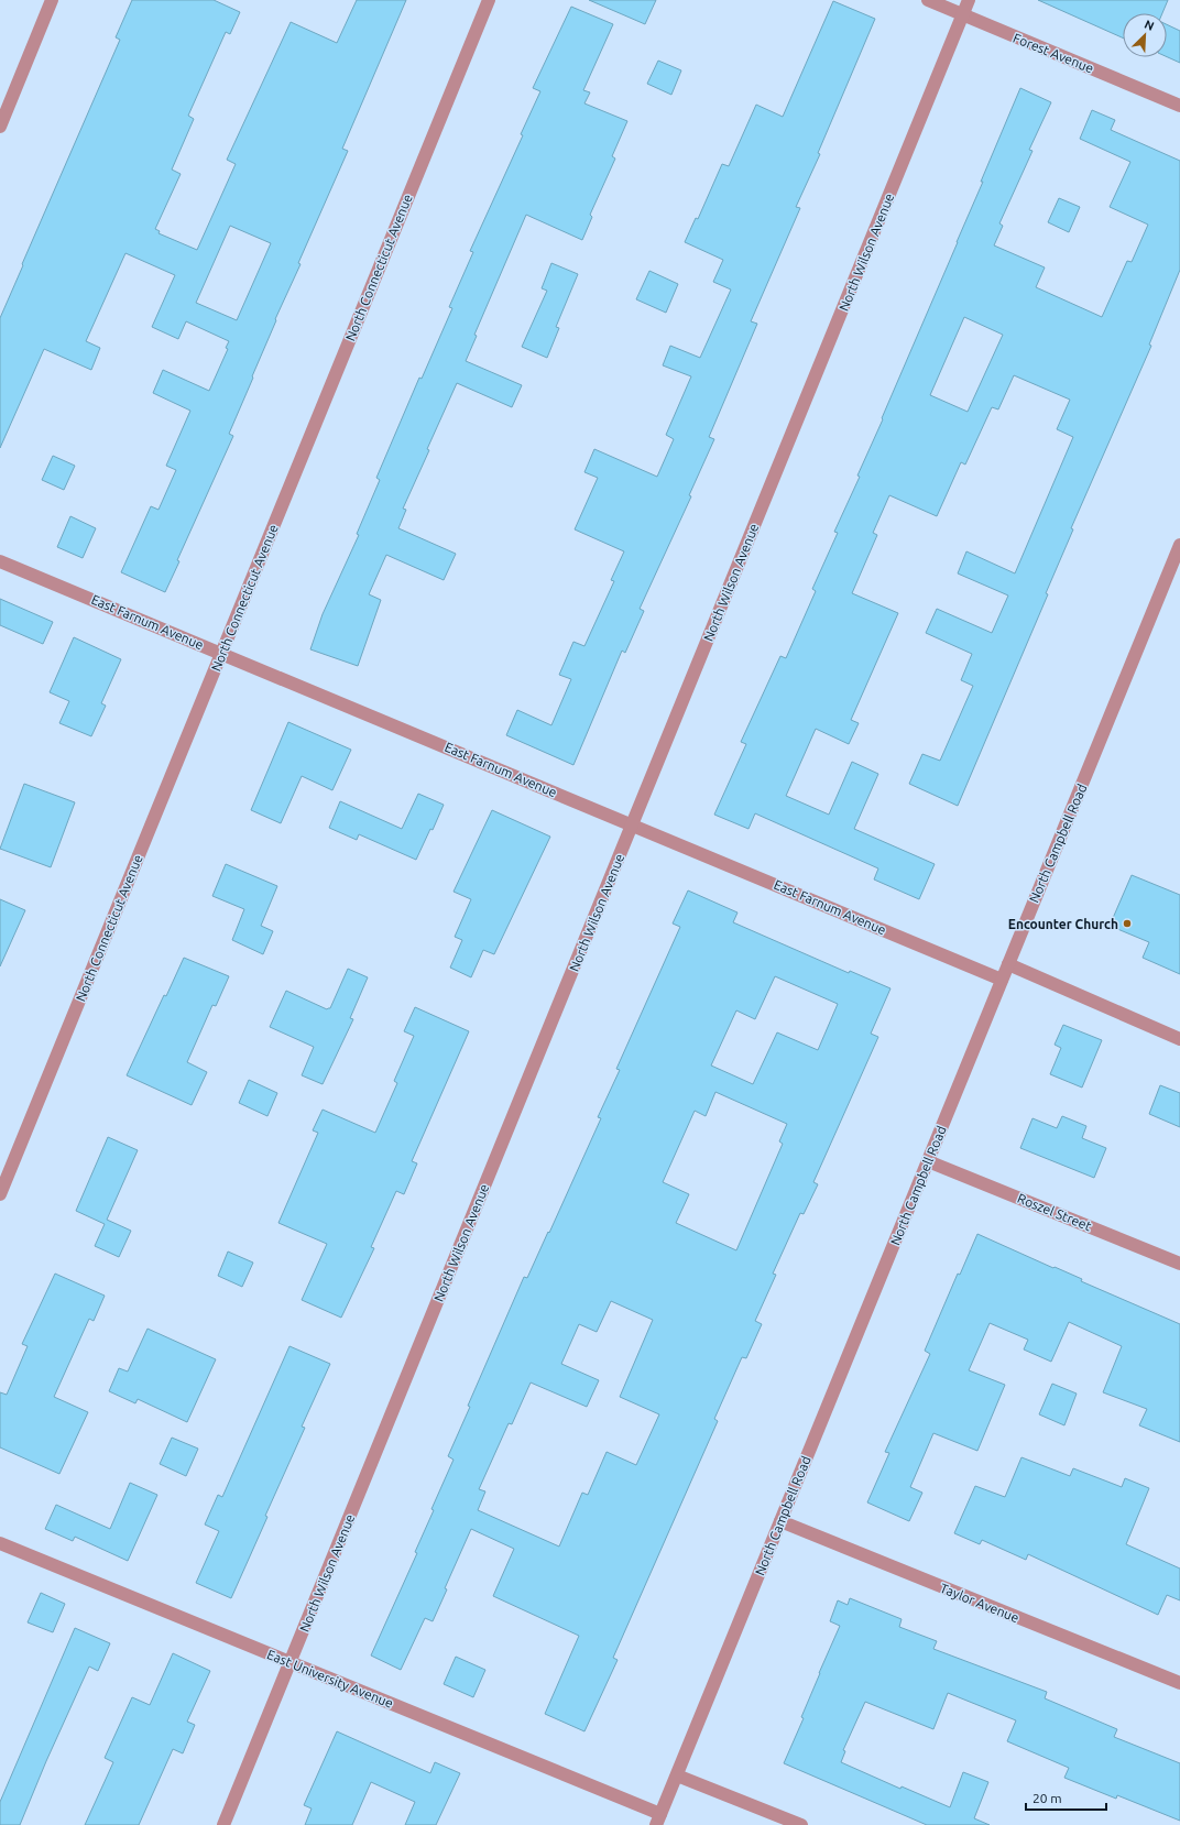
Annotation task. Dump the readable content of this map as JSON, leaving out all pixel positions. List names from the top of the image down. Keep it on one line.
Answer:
{"streets":{"street":["Forest Avenue","North Wilson Avenue","North Connecticut Avenue","East Farnum Avenue","North Campbell Road","Roszel Street","Taylor Avenue","East University Avenue"]},"crossings":[["Forest Avenue","North Wilson Avenue"],["North Wilson Avenue","East Farnum Avenue"],["North Wilson Avenue","East University Avenue"],["North Connecticut Avenue","East Farnum Avenue"],["East Farnum Avenue","North Campbell Road"],["North Campbell Road","Roszel Street"],["North Campbell Road","Taylor Avenue"],["North Campbell Road","East University Avenue"]],"places":["Encounter Church"],"scale_bar":"20 m","north":"top right"}
